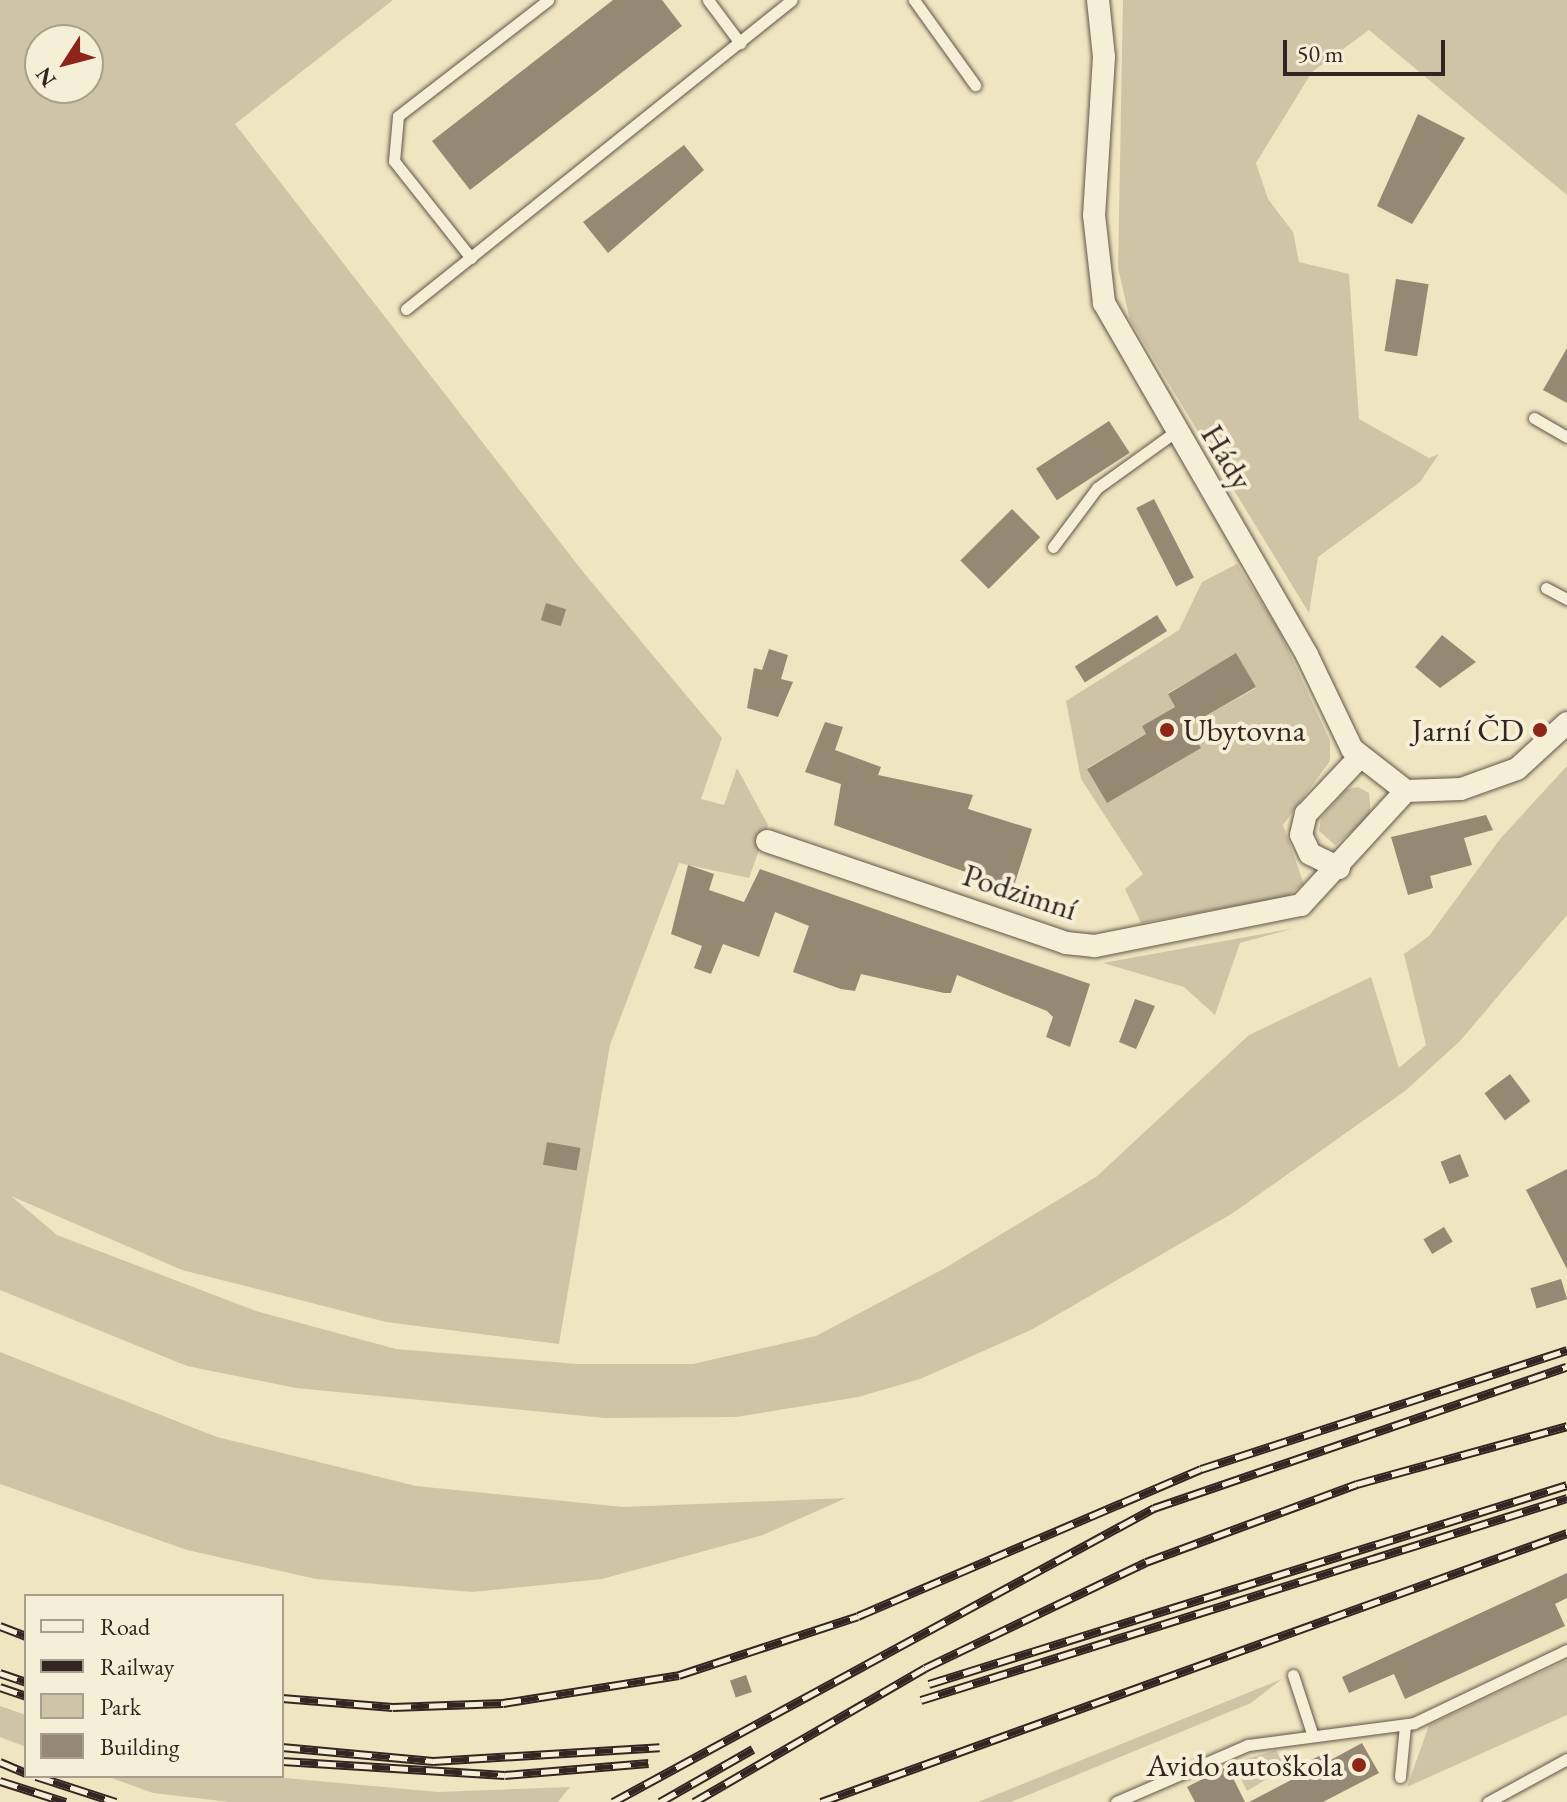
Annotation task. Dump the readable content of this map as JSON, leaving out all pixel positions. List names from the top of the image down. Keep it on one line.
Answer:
{"streets":{"street":["Hády","Podzimní"]},"crossings":[["Hády","Podzimní"]],"places":["Ubytovna","Jarní ČD","Avido autoškola"],"legend":["Road","Railway","Park","Building"],"scale_bar":"50 m","north":"bottom left"}
